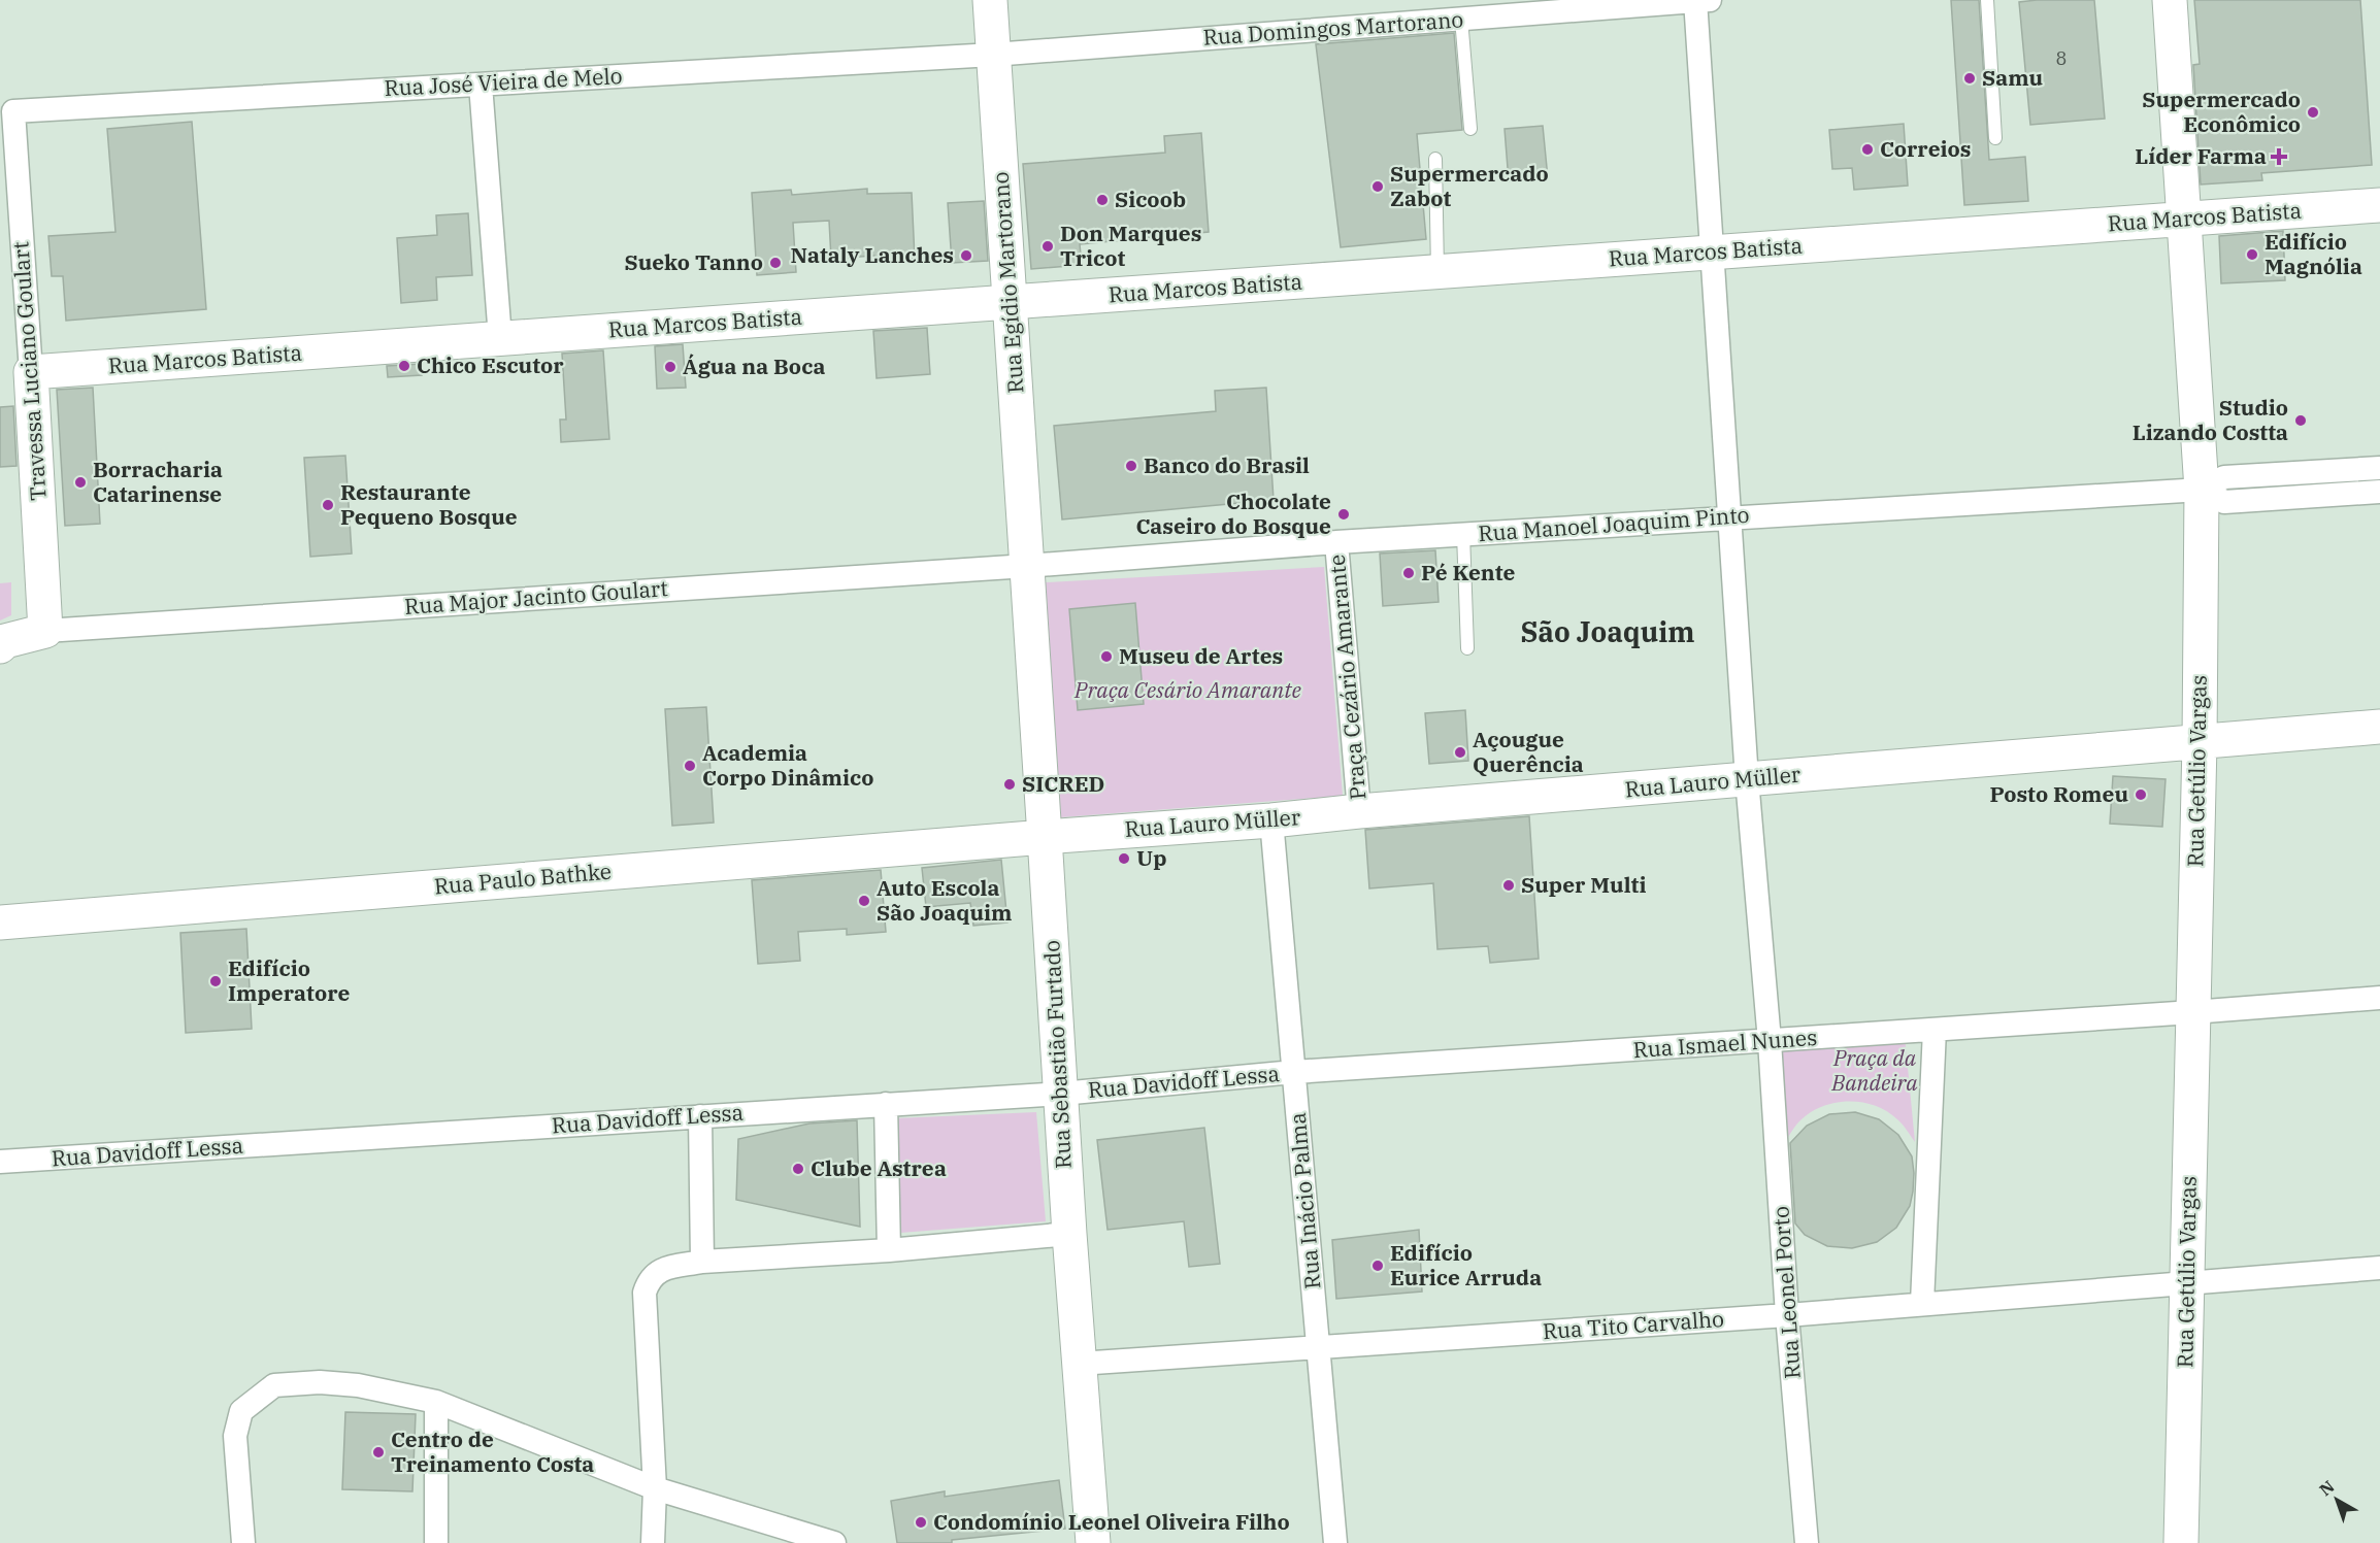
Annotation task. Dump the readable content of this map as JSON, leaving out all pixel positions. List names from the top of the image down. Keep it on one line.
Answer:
{"streets":{"main road":["Rua Marcos Batista","Rua Egídio Martorano","Travessa Luciano Goulart","Rua Getúlio Vargas","Rua Lauro Müller","Rua Paulo Bathke","Rua Sebastião Furtado"],"street":["Rua Domingos Martorano","Rua José Vieira de Melo","Rua Manoel Joaquim Pinto","Rua Major Jacinto Goulart","Praça Cezário Amarante","Rua Ismael Nunes","Rua Davidoff Lessa","Rua Inácio Palma","Rua Leonel Porto","Rua Tito Carvalho"]},"crossings":[["Rua Domingos Martorano","Rua José Vieira de Melo"],["Rua Domingos Martorano","Rua Egídio Martorano"],["Rua Domingos Martorano","Rua Leonel Porto"],["Rua José Vieira de Melo","Rua Egídio Martorano"],["Rua José Vieira de Melo","Travessa Luciano Goulart"],["Rua Marcos Batista","Rua Egídio Martorano"],["Rua Marcos Batista","Travessa Luciano Goulart"],["Rua Marcos Batista","Rua Getúlio Vargas"],["Rua Marcos Batista","Rua Leonel Porto"],["Rua Egídio Martorano","Rua Manoel Joaquim Pinto"],["Rua Egídio Martorano","Rua Major Jacinto Goulart"],["Rua Egídio Martorano","Rua Sebastião Furtado"],["Travessa Luciano Goulart","Rua Major Jacinto Goulart"],["Rua Manoel Joaquim Pinto","Rua Major Jacinto Goulart"],["Rua Manoel Joaquim Pinto","Praça Cezário Amarante"],["Rua Manoel Joaquim Pinto","Rua Getúlio Vargas"],["Rua Manoel Joaquim Pinto","Rua Sebastião Furtado"],["Rua Manoel Joaquim Pinto","Rua Leonel Porto"],["Rua Major Jacinto Goulart","Rua Sebastião Furtado"],["Praça Cezário Amarante","Rua Lauro Müller"],["Rua Getúlio Vargas","Rua Lauro Müller"],["Rua Getúlio Vargas","Rua Ismael Nunes"],["Rua Getúlio Vargas","Rua Tito Carvalho"],["Rua Lauro Müller","Rua Paulo Bathke"],["Rua Lauro Müller","Rua Sebastião Furtado"],["Rua Lauro Müller","Rua Inácio Palma"],["Rua Lauro Müller","Rua Leonel Porto"],["Rua Paulo Bathke","Rua Sebastião Furtado"],["Rua Ismael Nunes","Rua Davidoff Lessa"],["Rua Ismael Nunes","Rua Inácio Palma"],["Rua Ismael Nunes","Rua Leonel Porto"],["Rua Sebastião Furtado","Rua Davidoff Lessa"],["Rua Sebastião Furtado","Rua Tito Carvalho"],["Rua Davidoff Lessa","Rua Inácio Palma"],["Rua Inácio Palma","Rua Tito Carvalho"],["Rua Leonel Porto","Rua Tito Carvalho"]],"districts":["São Joaquim"],"parks":["Praça Cesário Amarante","Praça da Bandeira"],"places":{"other":["Samu","Supermercado Econômico","Correios","Supermercado Zabot","Sicoob","Don Marques Tricot","Edifício Magnólia","Nataly Lanches","Sueko Tanno","Chico Escutor","Água na Boca","Studio Lizando Costta","Banco do Brasil","Borracharia Catarinense","Restaurante Pequeno Bosque","Chocolate Caseiro do Bosque","Pé Kente","Museu de Artes","Açougue Querência","Academia Corpo Dinâmico","SICRED","Posto Romeu","Up","Super Multi","Auto Escola São Joaquim","Edifício Imperatore","Clube Astrea","Edifício Eurice Arruda","Centro de Treinamento Costa","Condomínio Leonel Oliveira Filho"],"health":["Líder Farma"]},"house_numbers":["8"],"north":"top left"}
